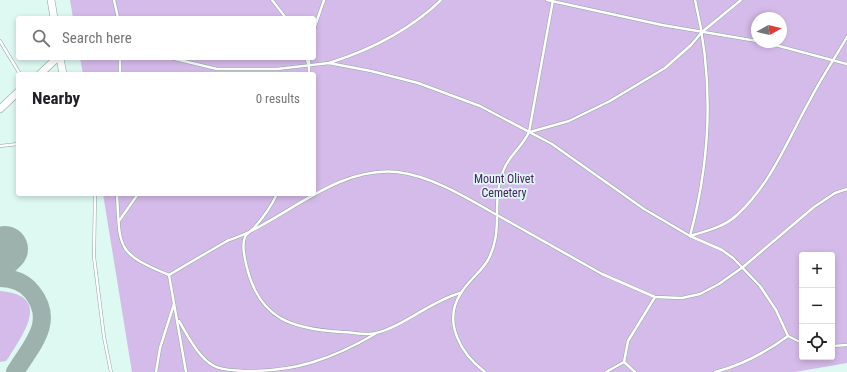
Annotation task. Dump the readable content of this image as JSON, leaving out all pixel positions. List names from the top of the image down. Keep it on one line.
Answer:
{"parks":["Mount Olivet Cemetery"],"north":"right","page":{"search":"Search here","heading":["Nearby","0 results"],"map_buttons":["+","−"]}}
